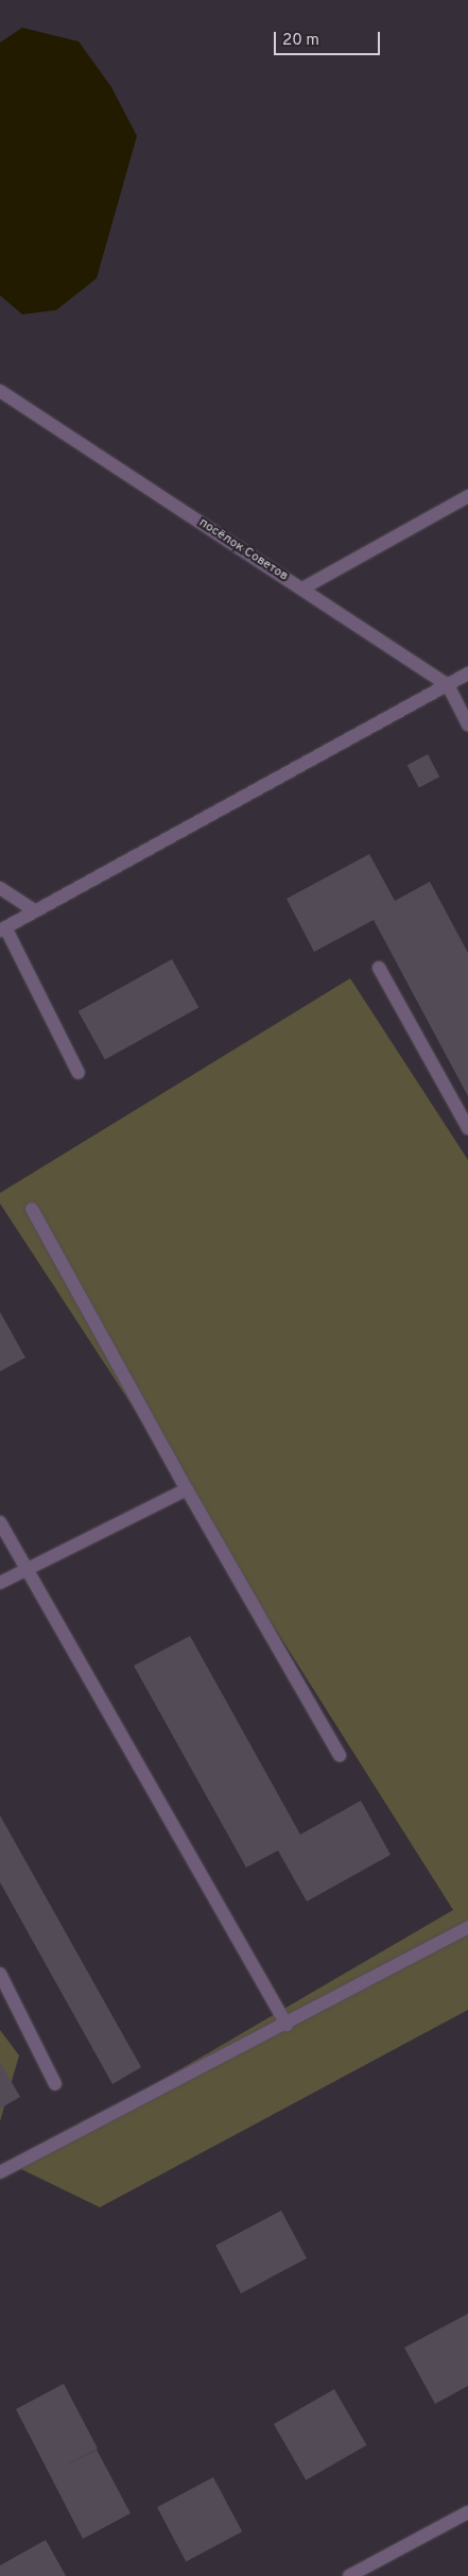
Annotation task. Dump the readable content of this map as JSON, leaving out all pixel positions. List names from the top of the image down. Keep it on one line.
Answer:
{"streets":{"street":["посёлок Советов"]},"scale_bar":"20 m"}
